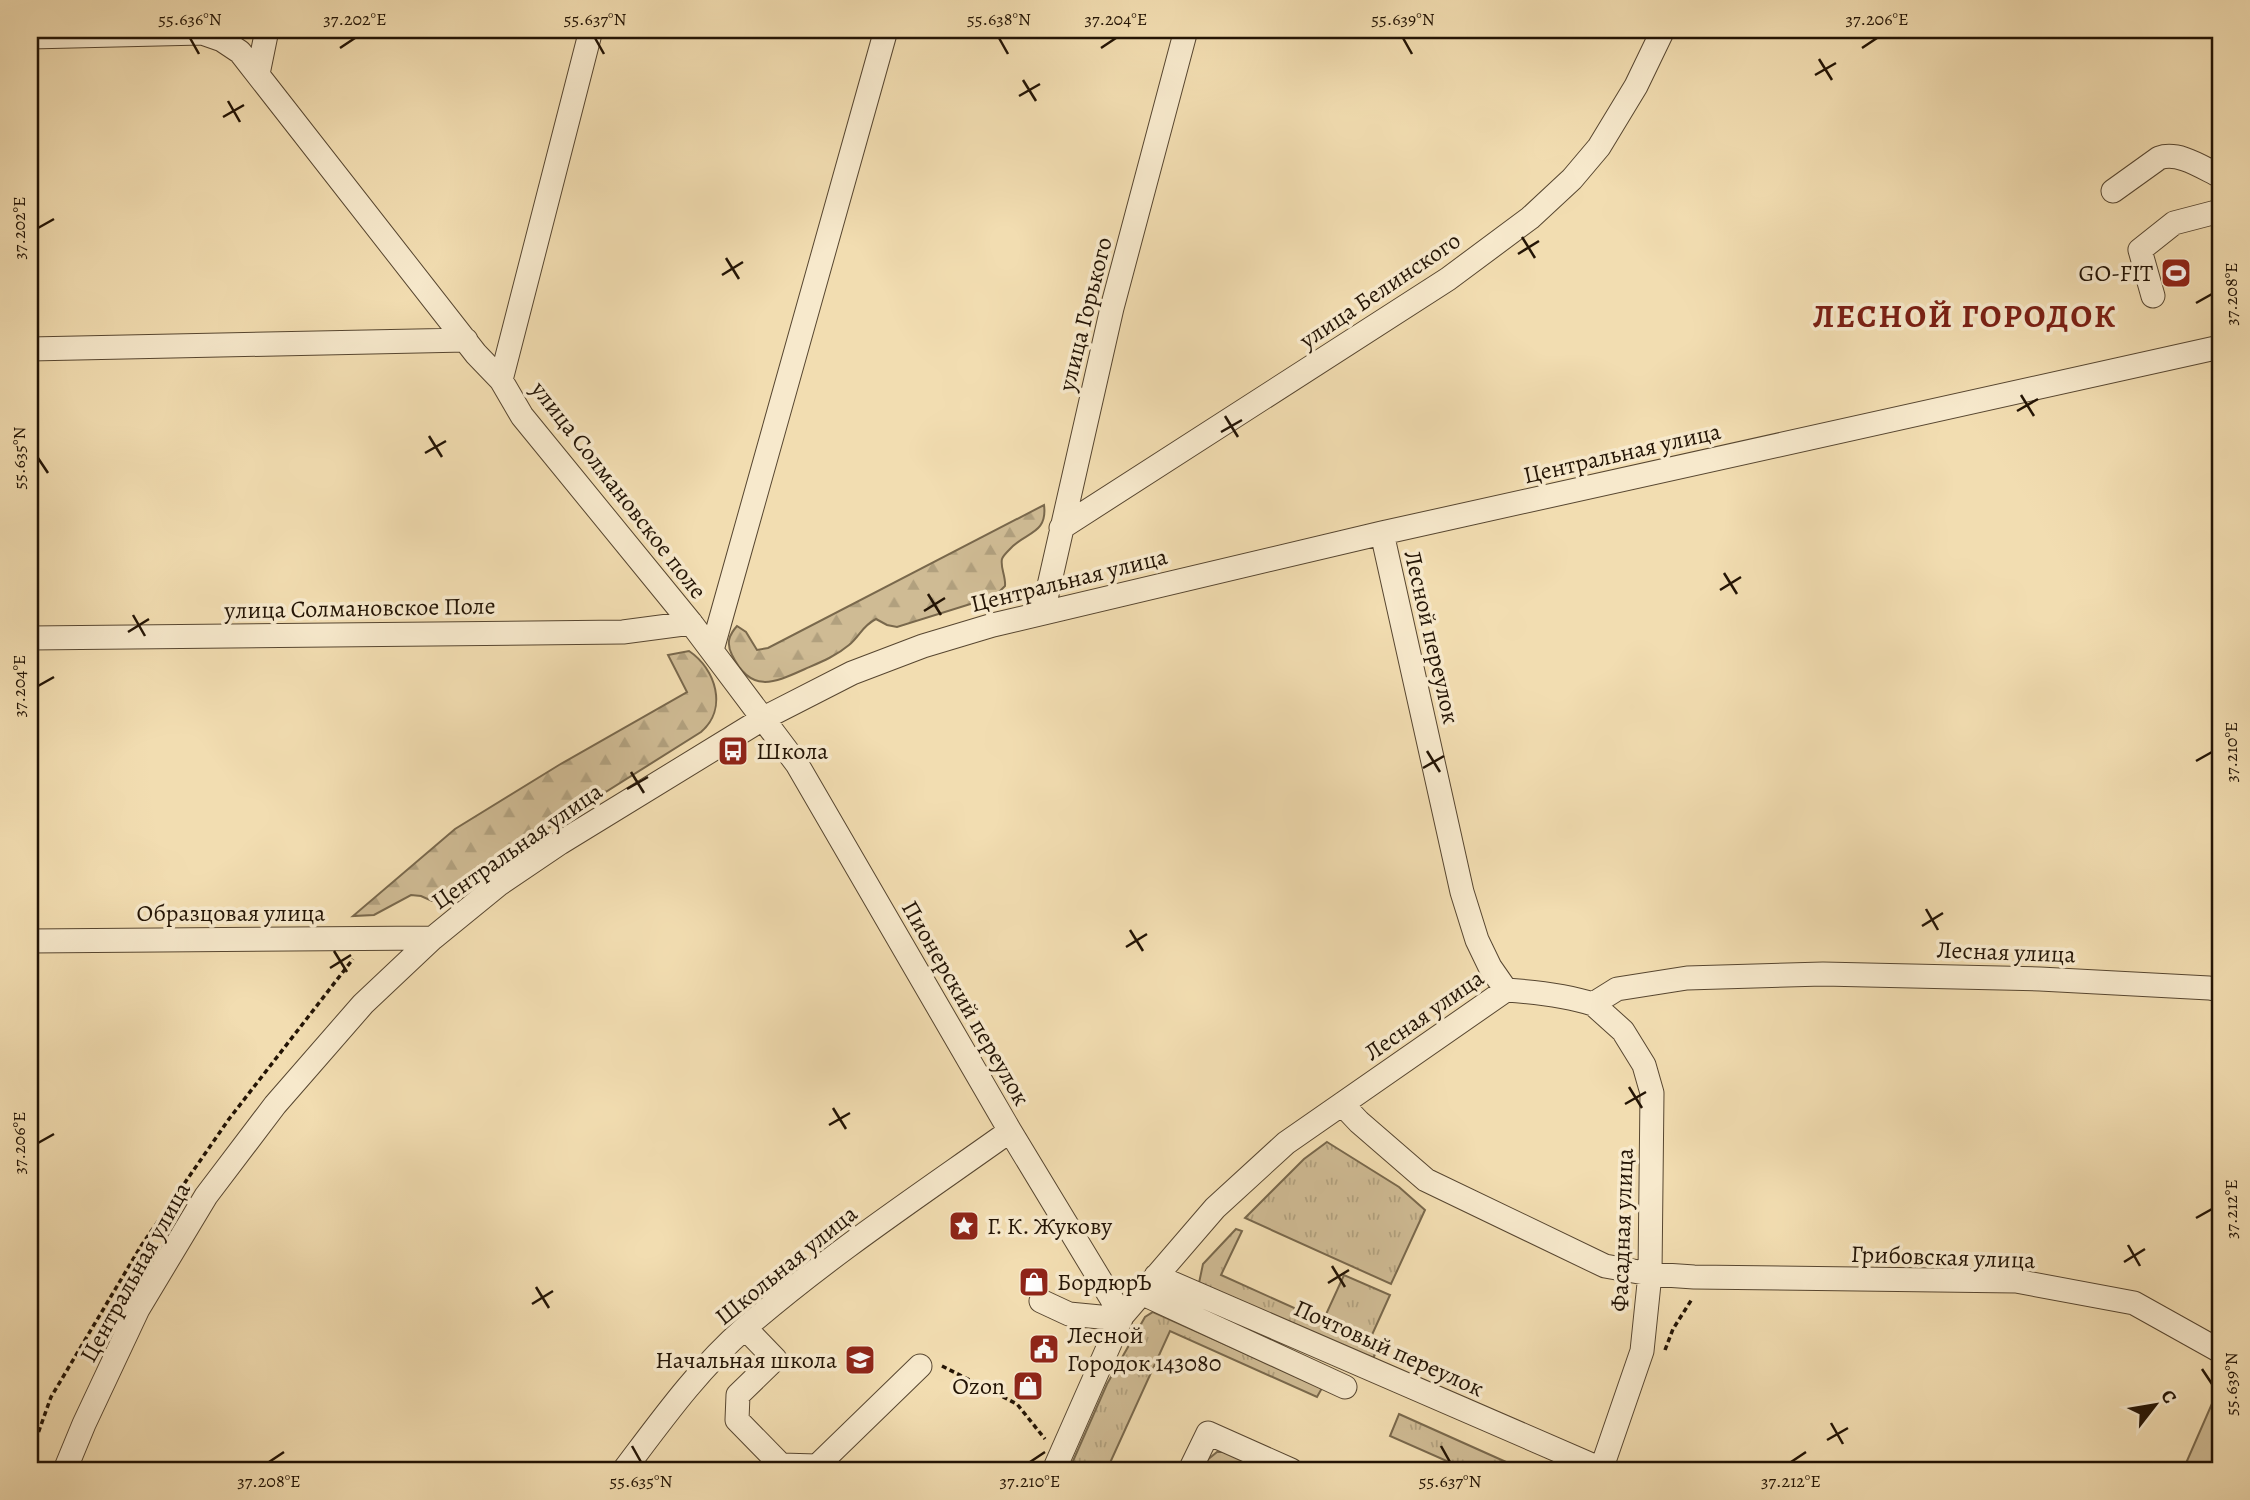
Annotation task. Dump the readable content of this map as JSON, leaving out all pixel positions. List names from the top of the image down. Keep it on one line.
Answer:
{"streets":{"street":["улица Белинского","улица Горького","Центральная улица","улица Солмановское поле","улица Солмановское Поле","Лесной переулок","Образцовая улица","Лесная улица","Пионерский переулок","Фасадная улица","Грибовская улица","Школьная улица","Почтовый переулок"]},"crossings":[["улица Белинского","улица Горького"],["улица Горького","Центральная улица"],["Центральная улица","улица Солмановское поле"],["Центральная улица","Лесной переулок"],["Центральная улица","Образцовая улица"],["Центральная улица","Пионерский переулок"],["улица Солмановское поле","улица Солмановское Поле"],["улица Солмановское поле","Пионерский переулок"],["Лесной переулок","Лесная улица"],["Лесная улица","Пионерский переулок"],["Лесная улица","Фасадная улица"],["Лесная улица","Грибовская улица"],["Лесная улица","Почтовый переулок"],["Пионерский переулок","Школьная улица"],["Фасадная улица","Грибовская улица"],["Фасадная улица","Почтовый переулок"]],"districts":["ЛЕСНОЙ ГОРОДОК"],"places":{"sports":["GO-FIT"],"bus stop":["Школа"],"place":["Г. К. Жукову"],"shop":["БордюрЪ","Ozon"],"public building":["Лесной Городок 143080"],"school or university":["Начальная школа"]},"north":"top right","coordinates":["55.636°N","37.202°E","55.637°N","55.638°N","37.204°E","55.639°N","37.206°E","37.208°E","55.635°N","37.210°E","37.212°E"]}
